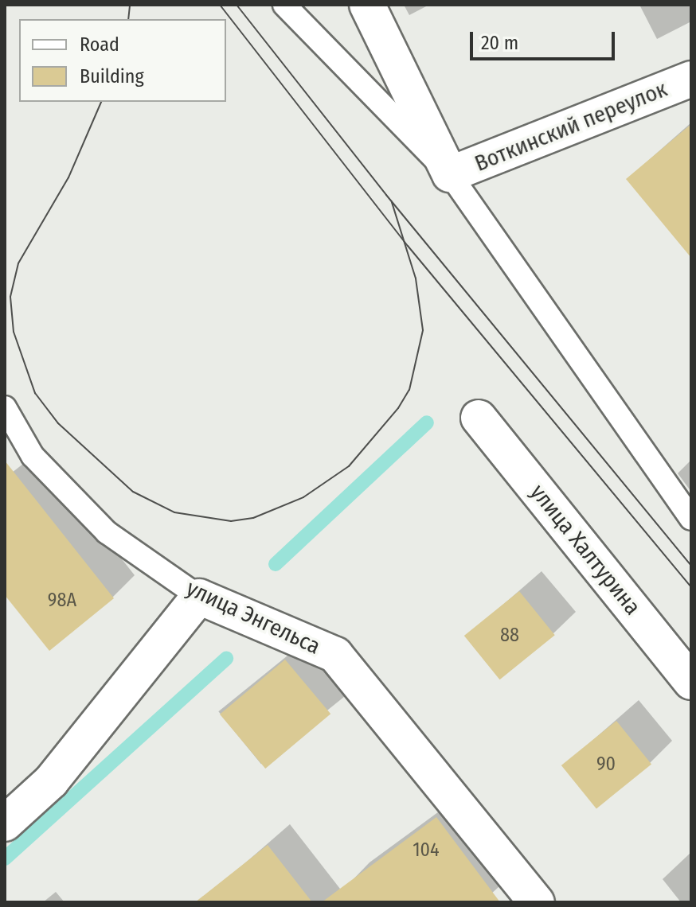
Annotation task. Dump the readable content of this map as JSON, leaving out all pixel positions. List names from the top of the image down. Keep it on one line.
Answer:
{"streets":{"street":["Воткинский переулок","улица Халтурина","улица Энгельса"]},"house_numbers":["98А","88","90","104"],"legend":["Road","Building"],"scale_bar":"20 m"}
